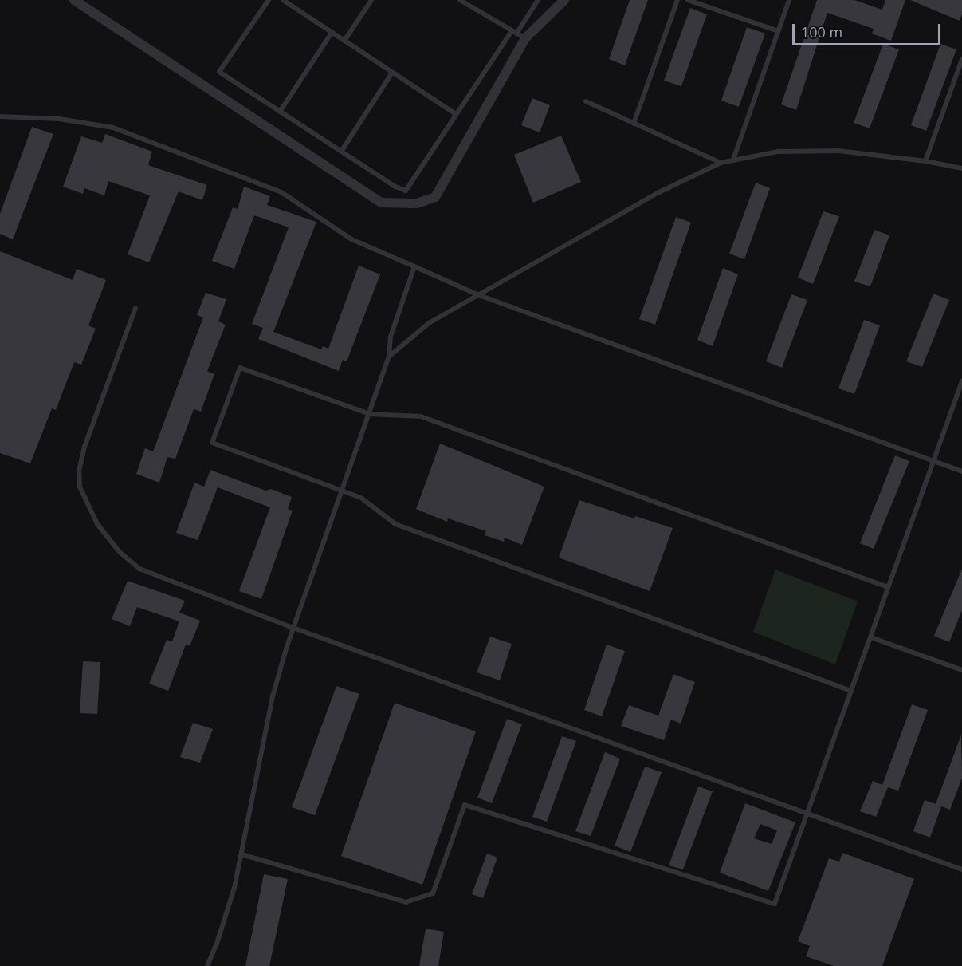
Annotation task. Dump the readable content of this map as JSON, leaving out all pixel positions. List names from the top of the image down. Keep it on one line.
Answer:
{"scale_bar":"100 m"}
